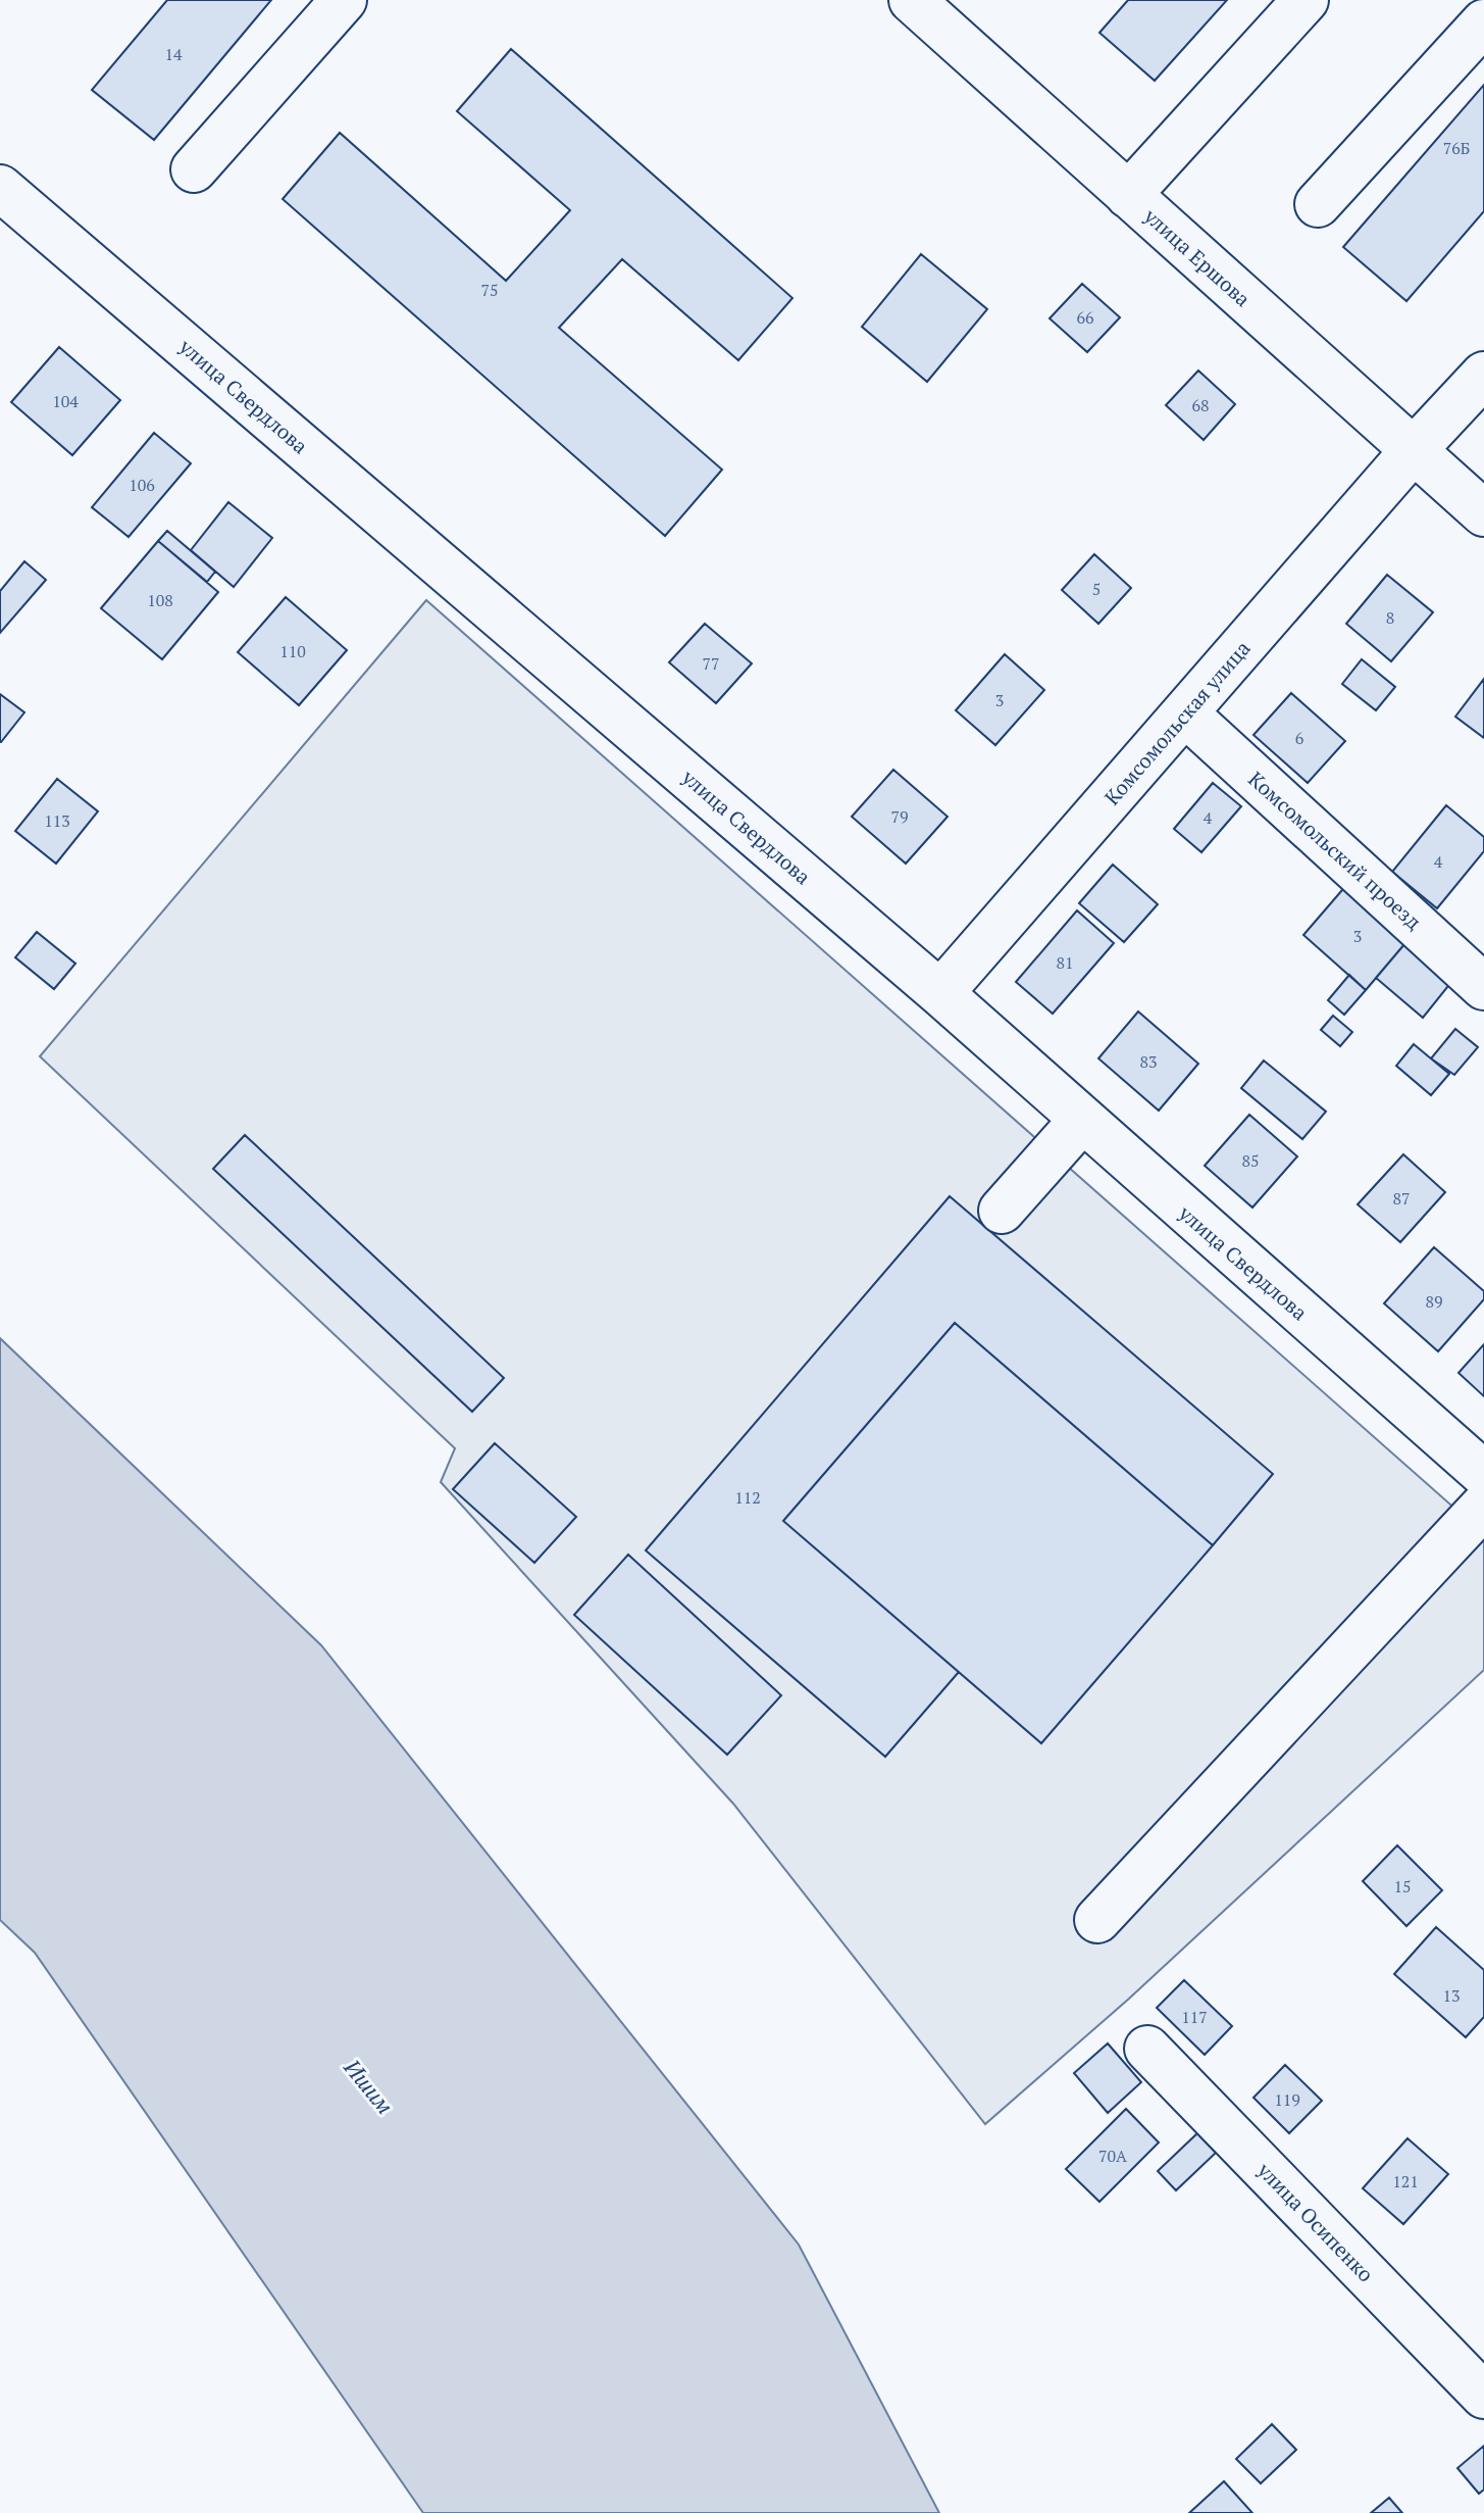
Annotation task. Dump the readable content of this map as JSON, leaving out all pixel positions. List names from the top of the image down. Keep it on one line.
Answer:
{"streets":{"street":["улица Ершова","улица Свердлова","Комсомольская улица","Комсомольский проезд","улица Осипенко"]},"crossings":[["улица Ершова","Комсомольская улица"],["улица Свердлова","Комсомольская улица"],["Комсомольская улица","Комсомольский проезд"]],"water":["Ишим"],"house_numbers":["14","76Б","75","66","104","68","106","5","108","8","110","77","3","6","79","4","113","4","3","81","83","85","87","89","112","15","13","117","119","70А","121"]}
